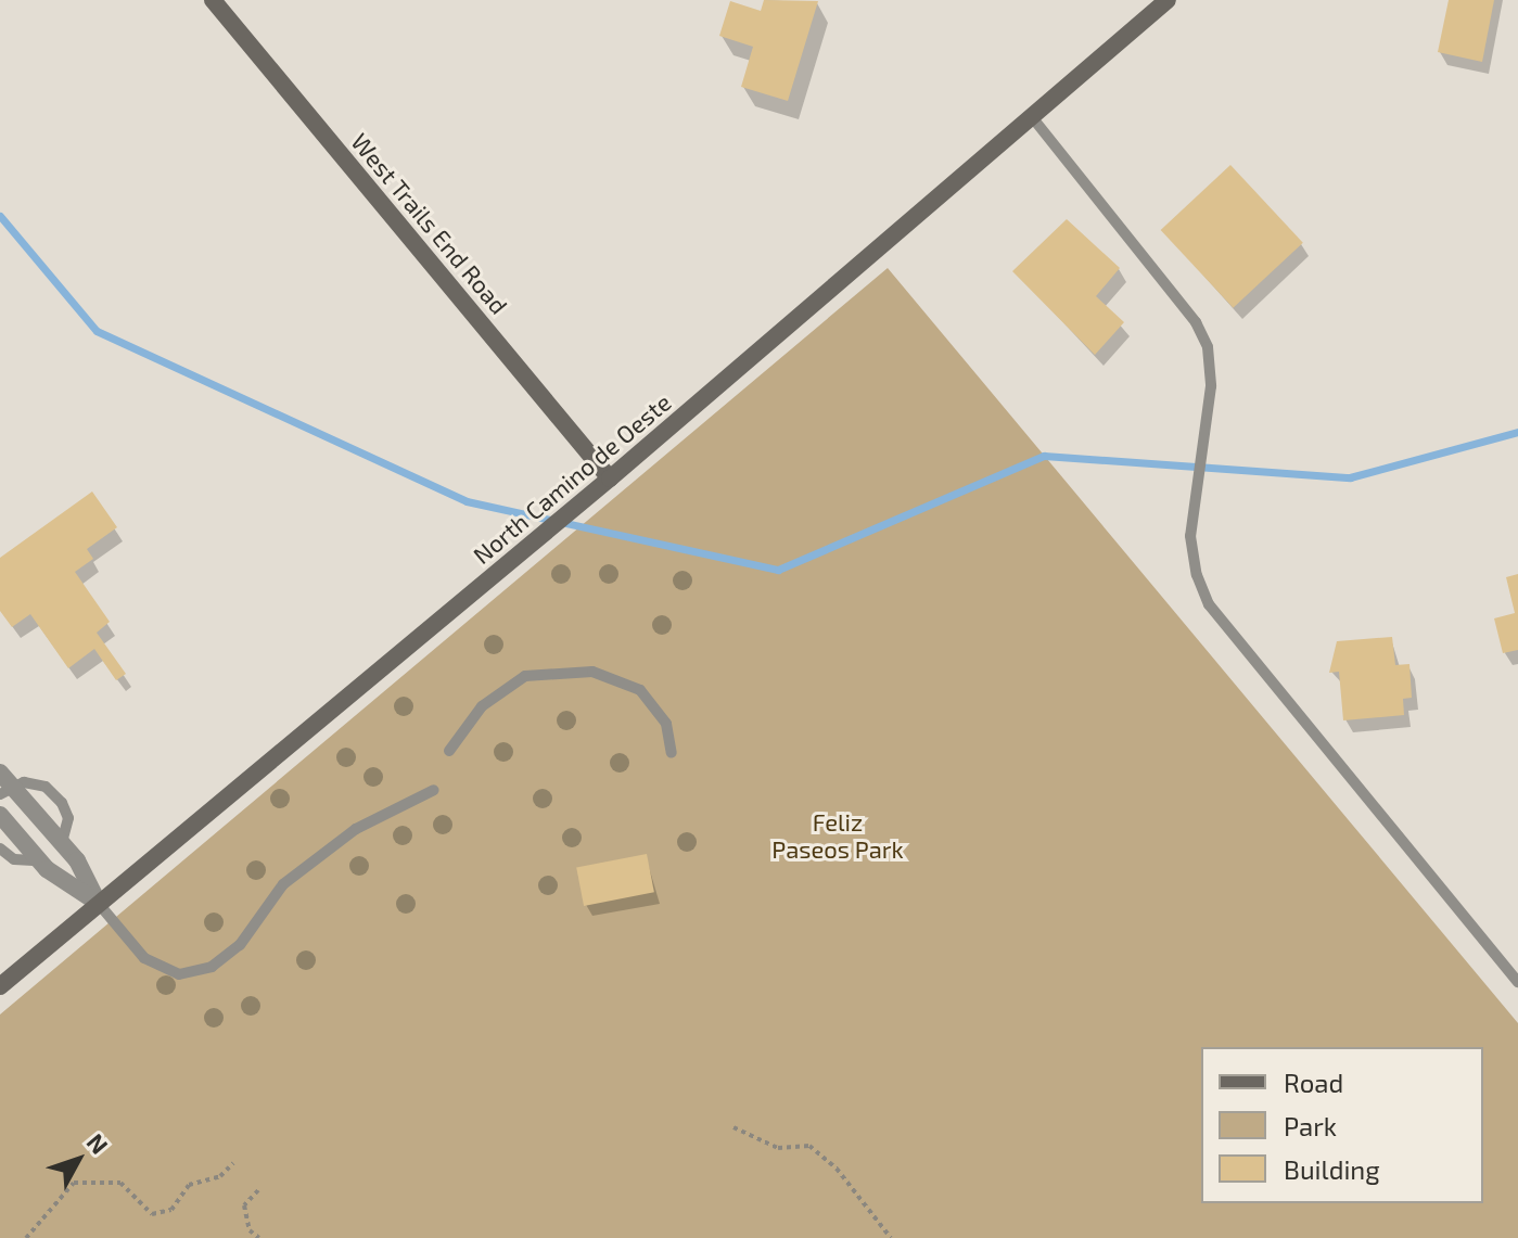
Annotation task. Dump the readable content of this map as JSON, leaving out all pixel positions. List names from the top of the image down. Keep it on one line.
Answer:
{"streets":{"street":["West Trails End Road","North Camino de Oeste"]},"crossings":[["West Trails End Road","North Camino de Oeste"]],"parks":["Feliz Paseos Park"],"legend":["Road","Park","Building"],"north":"top right"}
